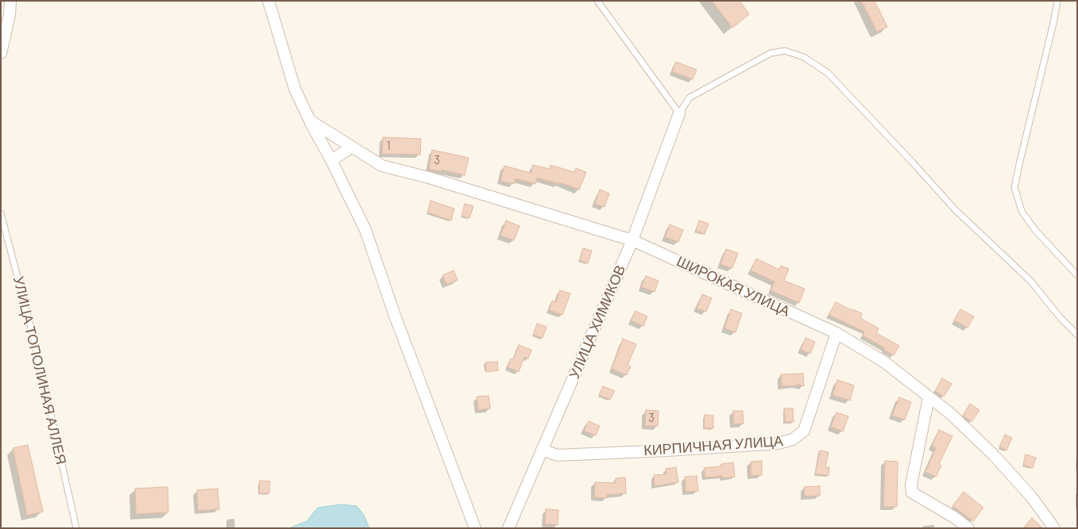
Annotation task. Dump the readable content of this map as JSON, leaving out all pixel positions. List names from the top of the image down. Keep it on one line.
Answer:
{"streets":{"street":["ШИРОКАЯ УЛИЦА","УЛИЦА ХИМИКОВ","КИРПИЧНАЯ УЛИЦА"],"lane":["УЛИЦА ТОПОЛИНАЯ АЛЛЕЯ"]},"crossings":[["ШИРОКАЯ УЛИЦА","УЛИЦА ХИМИКОВ"],["ШИРОКАЯ УЛИЦА","КИРПИЧНАЯ УЛИЦА"],["УЛИЦА ХИМИКОВ","КИРПИЧНАЯ УЛИЦА"]],"house_numbers":["1","3","3"]}
